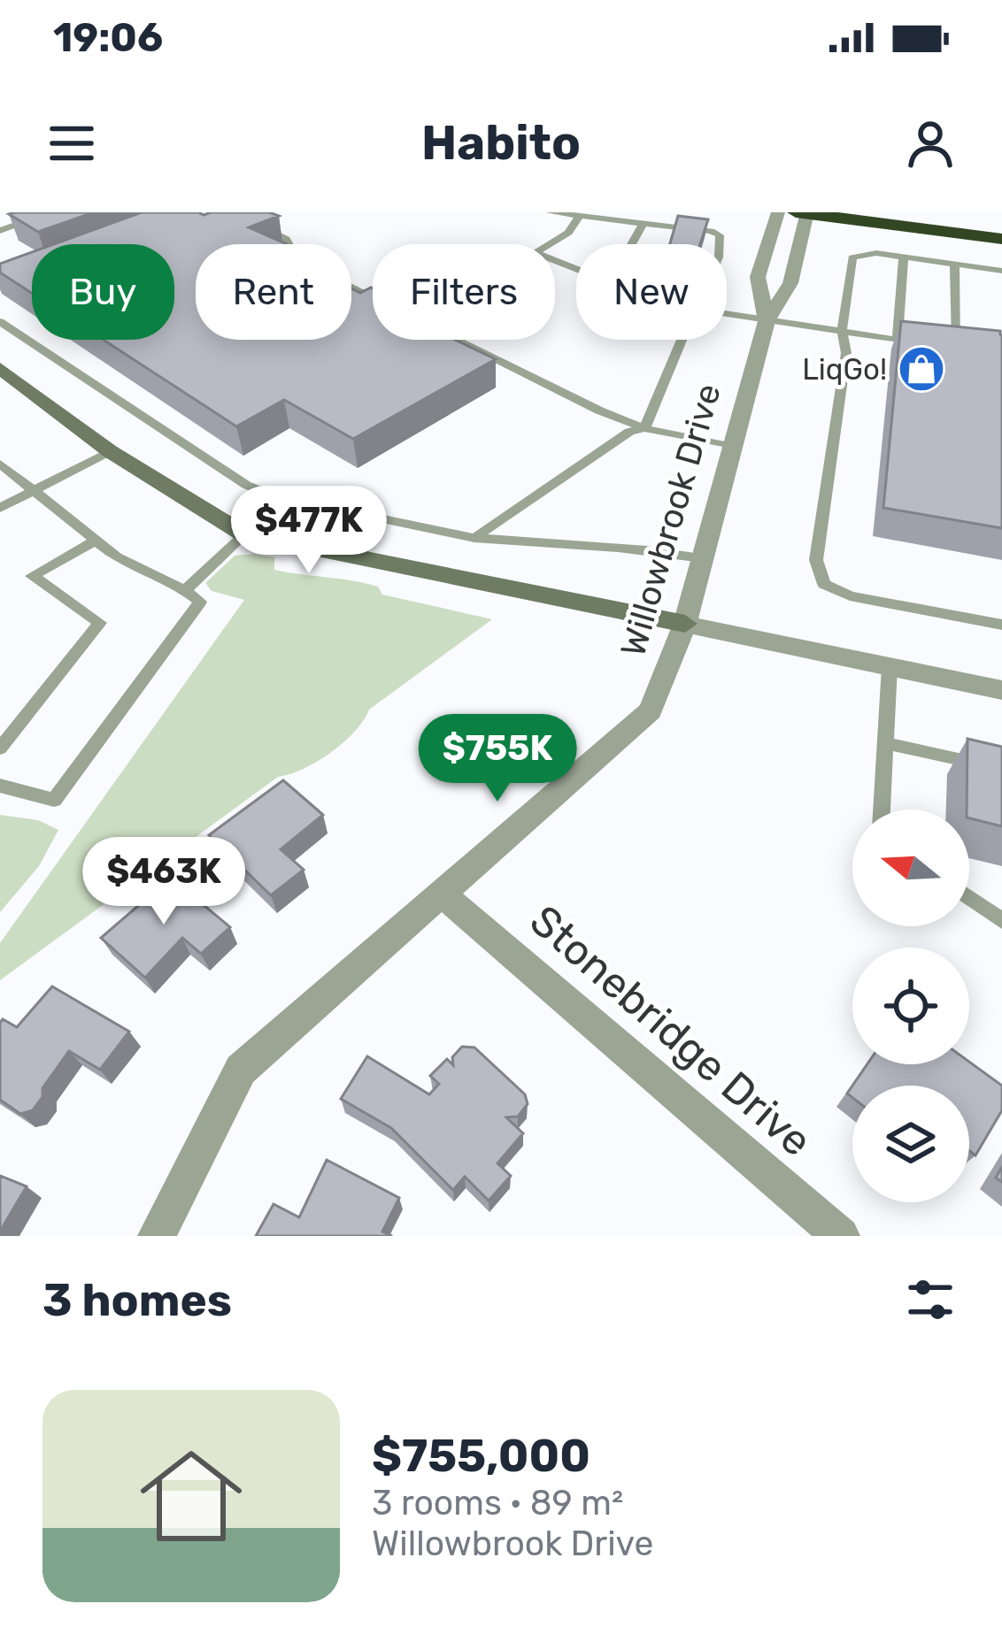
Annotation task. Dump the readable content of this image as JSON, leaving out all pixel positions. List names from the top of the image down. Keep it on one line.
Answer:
{"streets":{"street":["Willowbrook Drive","Stonebridge Drive"]},"crossings":[["Willowbrook Drive","Stonebridge Drive"]],"places":{"shop":["LiqGo!"]},"north":"left","page":{"status":"19:06","header":"Habito","chip":["Buy","Rent","Filters","New"],"price":["$477K","$755K","$463K"],"heading":"3 homes","list":[{"name":"$755,000","note":"3 rooms · 89 m² · Willowbrook Drive"}]}}
